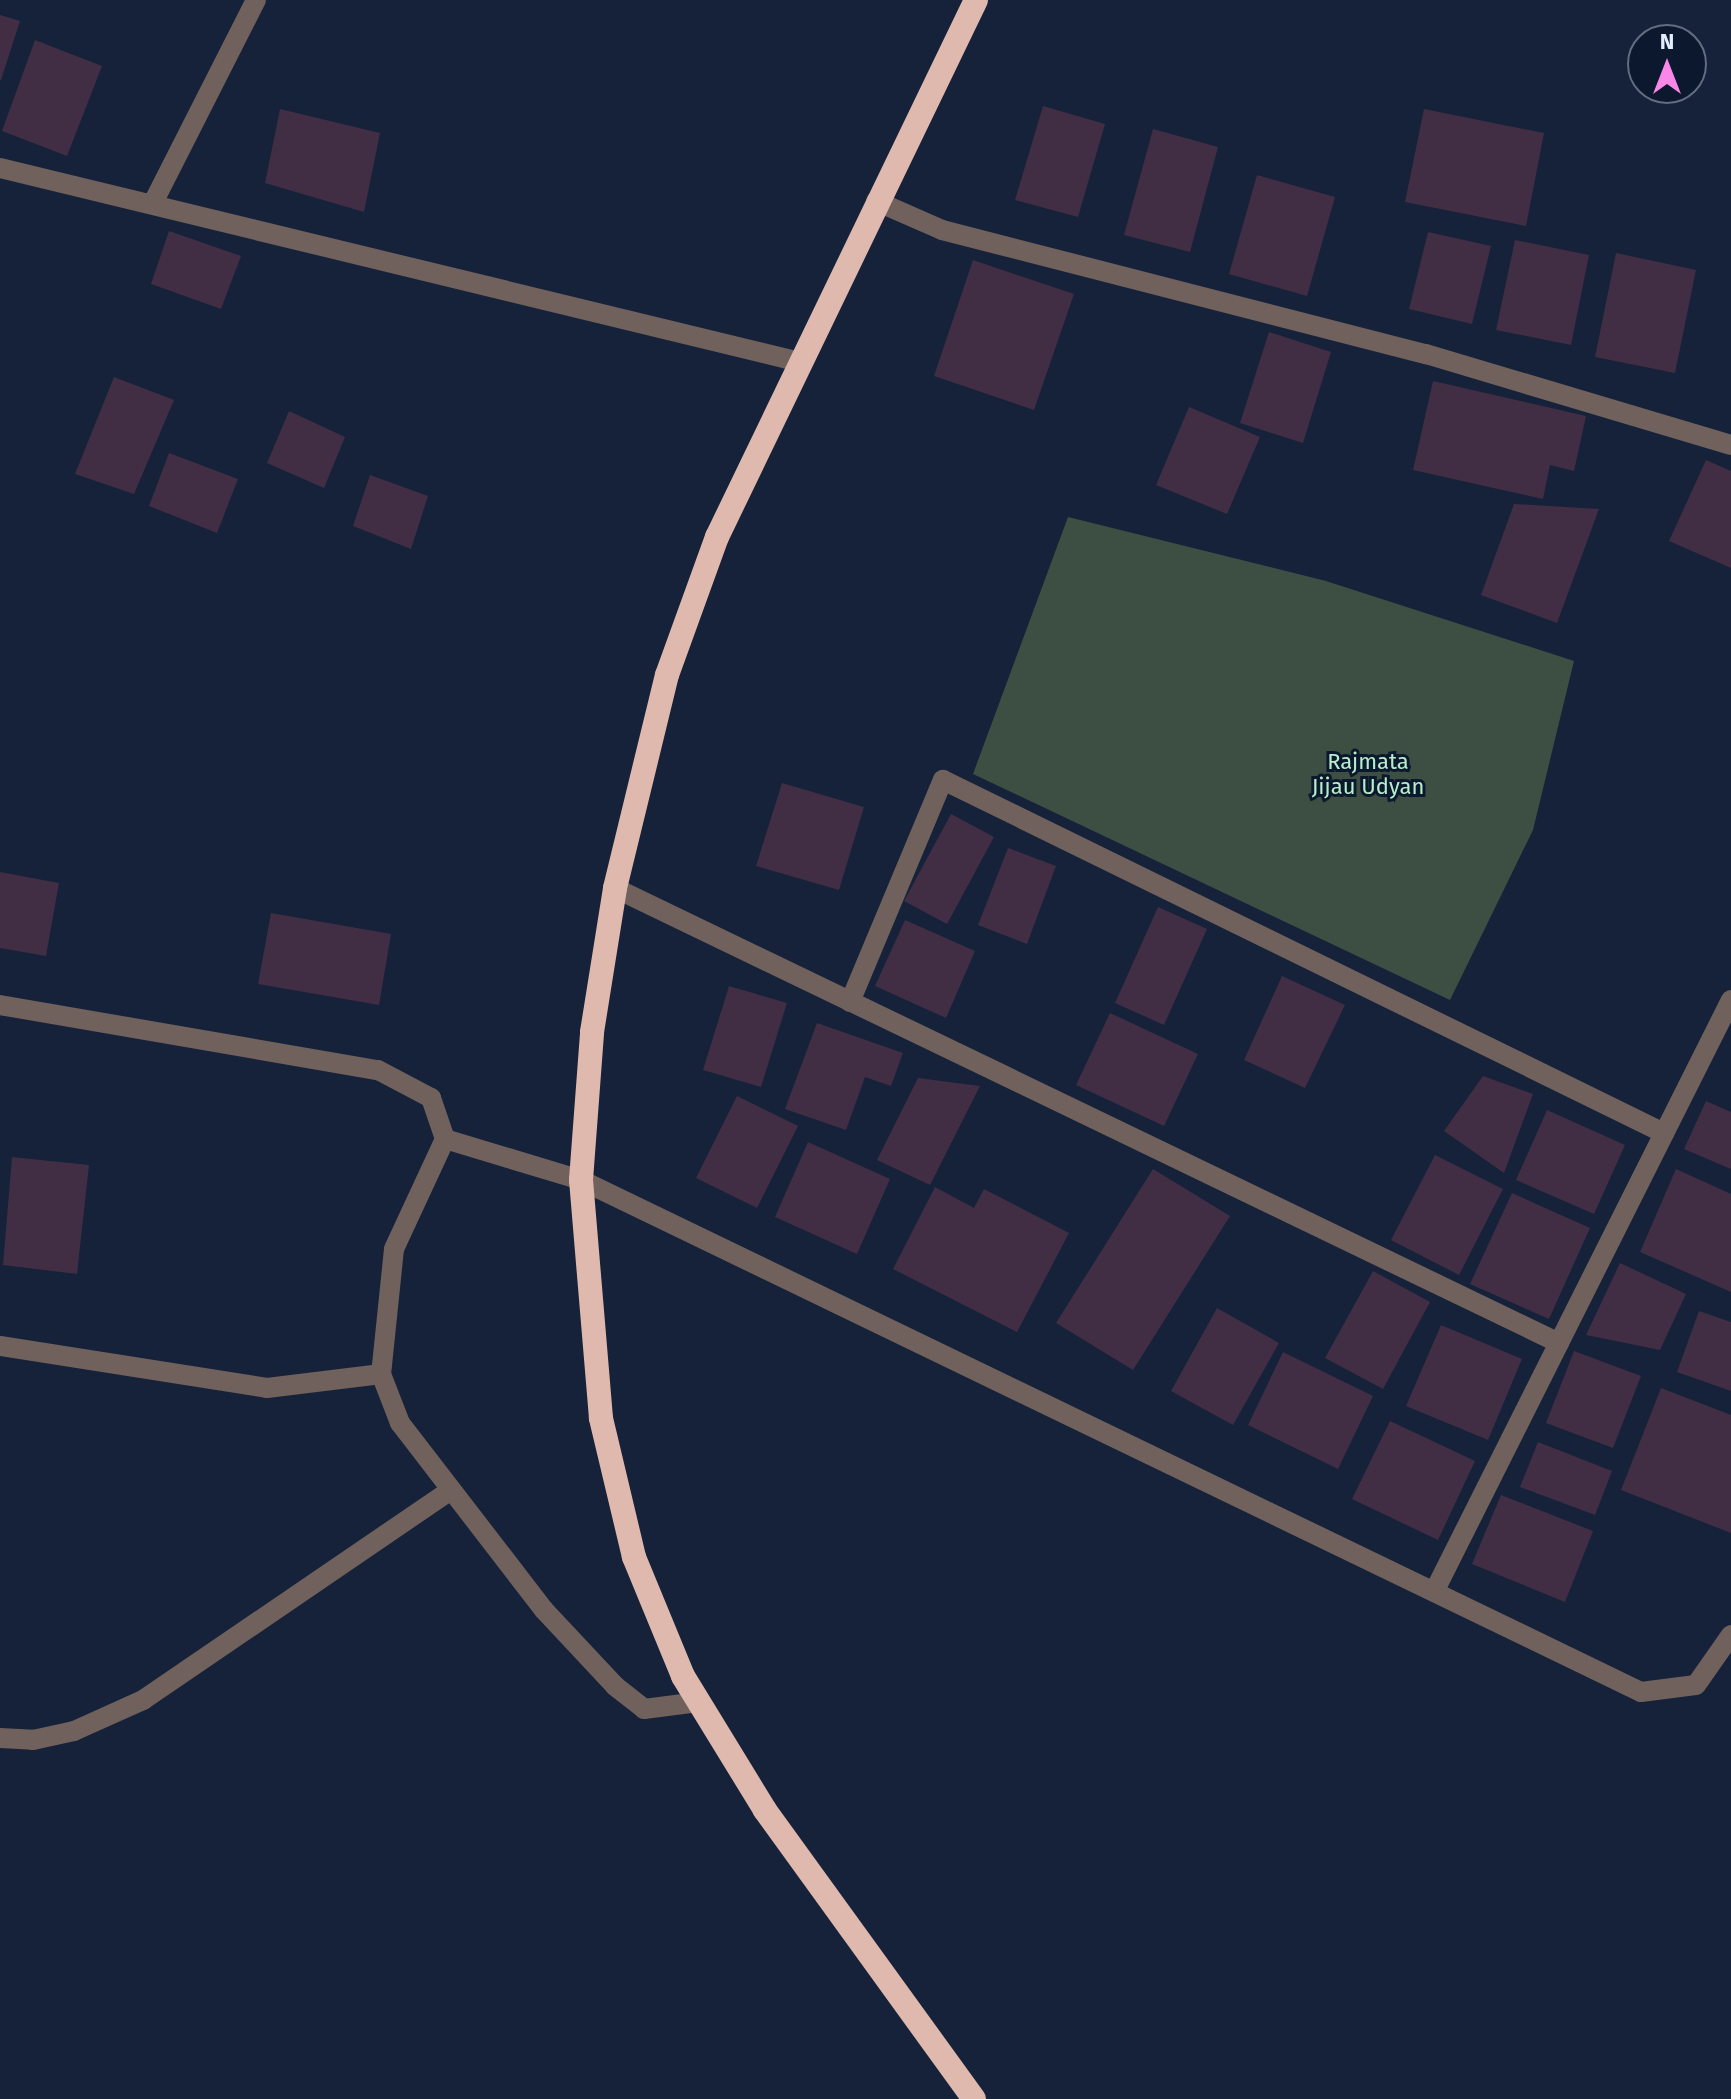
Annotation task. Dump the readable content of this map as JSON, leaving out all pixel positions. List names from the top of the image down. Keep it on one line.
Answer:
{"parks":["Rajmata Jijau Udyan"],"north":"top"}
